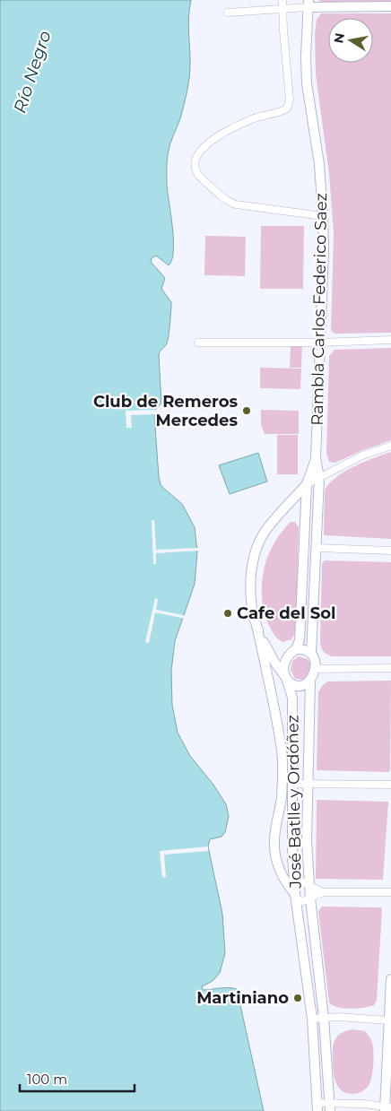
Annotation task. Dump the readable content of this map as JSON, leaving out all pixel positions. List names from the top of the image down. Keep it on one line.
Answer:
{"streets":{"street":["Rambla Carlos Federico Saez","José Batlle y Ordóñez"]},"crossings":[["Rambla Carlos Federico Saez","José Batlle y Ordóñez"]],"water":["Río Negro"],"places":["Club de Remeros Mercedes","Cafe del Sol","Martiniano"],"scale_bar":"100 m","north":"left"}
